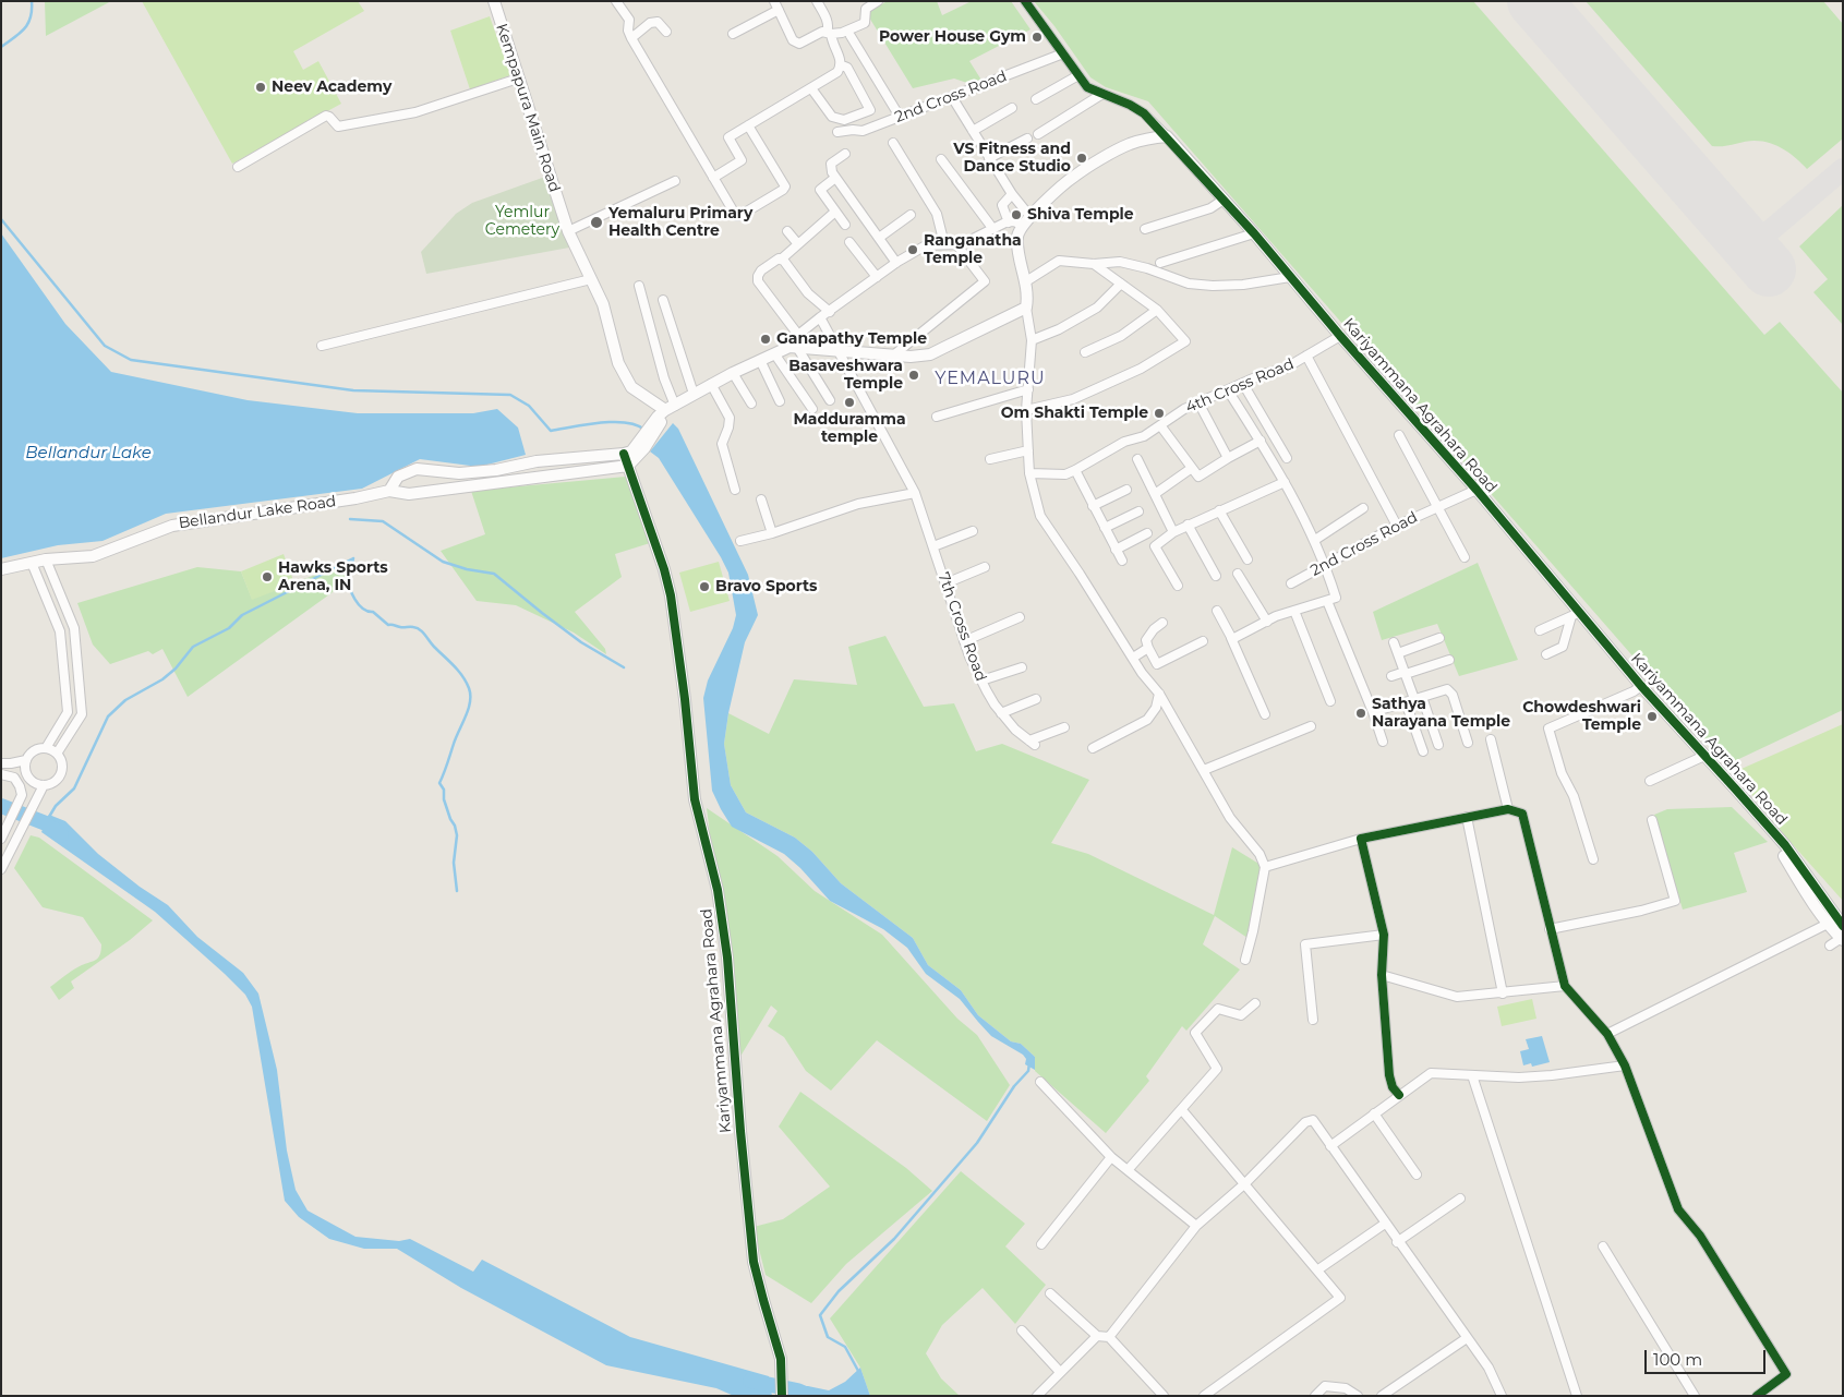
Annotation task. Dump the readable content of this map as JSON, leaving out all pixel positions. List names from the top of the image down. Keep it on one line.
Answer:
{"streets":{"street":["2nd Cross Road","Kempapura Main Road","4th Cross Road","Kariyammana Agrahara Road","Bellandur Lake Road","7th Cross Road"]},"crossings":[["2nd Cross Road","4th Cross Road"],["2nd Cross Road","Kariyammana Agrahara Road"],["Kariyammana Agrahara Road","Bellandur Lake Road"]],"districts":["YEMALURU"],"water":["Bellandur Lake"],"parks":["Yemlur Cemetery"],"places":["Power House Gym","Neev Academy","VS Fitness and Dance Studio","Shiva Temple","Yemaluru Primary Health Centre","Ranganatha Temple","Ganapathy Temple","Basaveshwara Temple","Madduramma temple","Om Shakti Temple","Hawks Sports Arena, IN","Bravo Sports","Sathya Narayana Temple","Chowdeshwari Temple"],"scale_bar":"100 m"}
